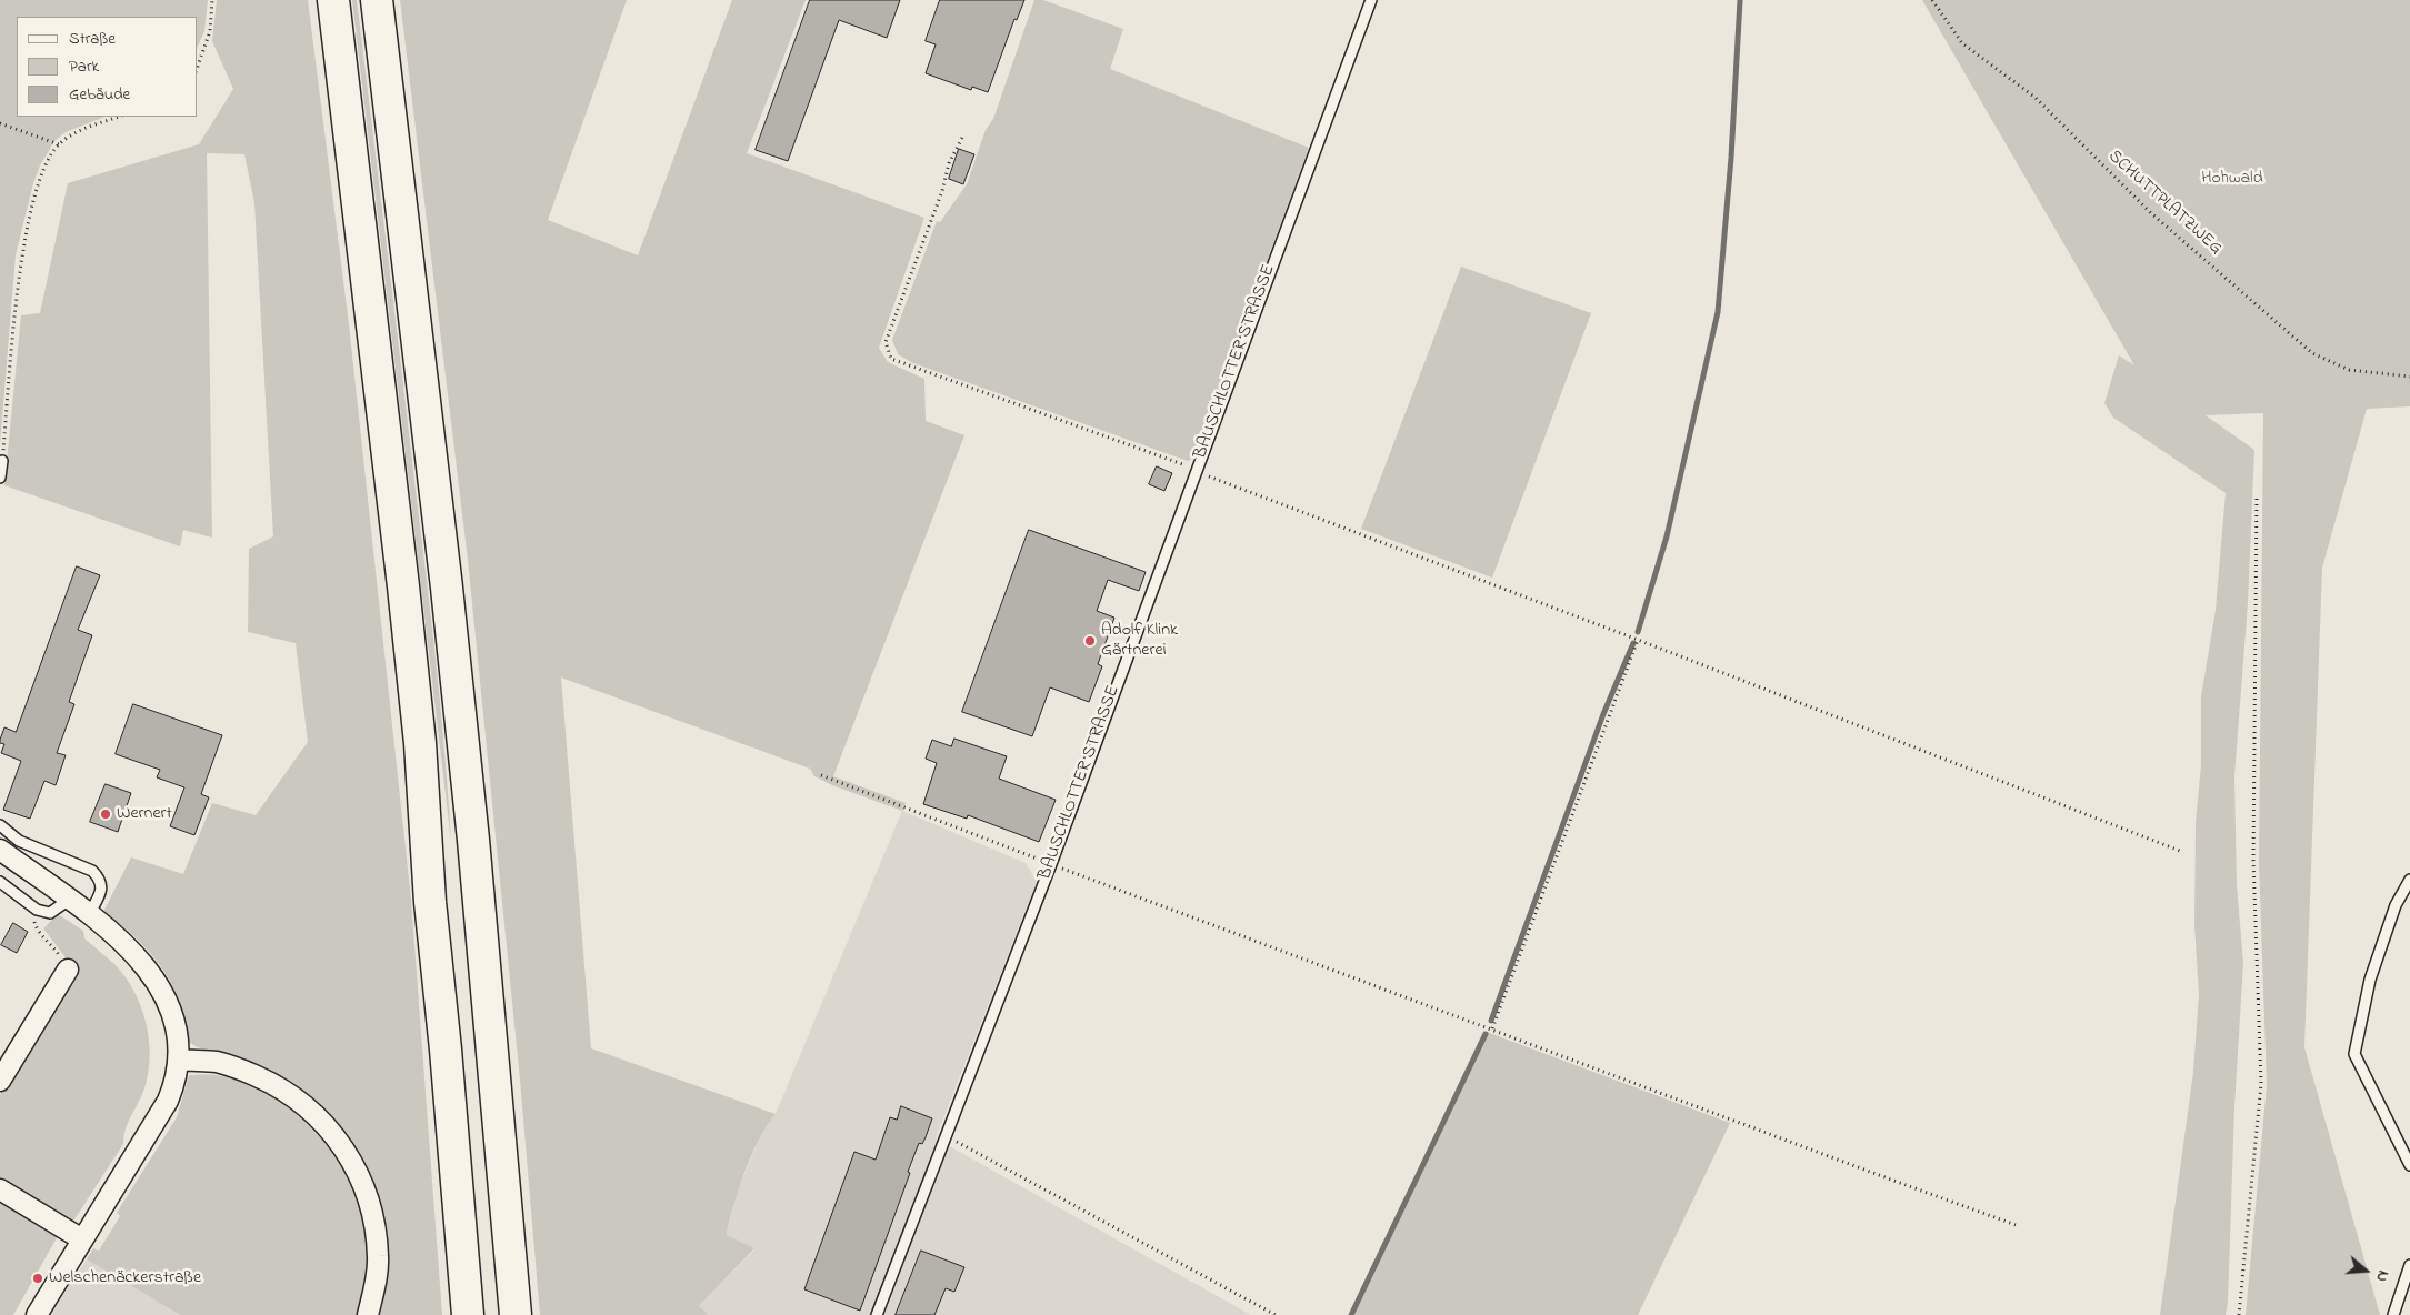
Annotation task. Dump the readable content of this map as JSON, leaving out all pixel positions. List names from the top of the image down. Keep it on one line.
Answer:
{"streets":{"lane":["BAUSCHLOTTER STRASSE"],"path":["SCHUTTPLATZWEG"]},"parks":["Hohwald"],"places":["Adolf Klink Gärtnerei","Wernert","Welschenäckerstraße"],"legend":["Straße","Park","Gebäude"],"north":"right"}
